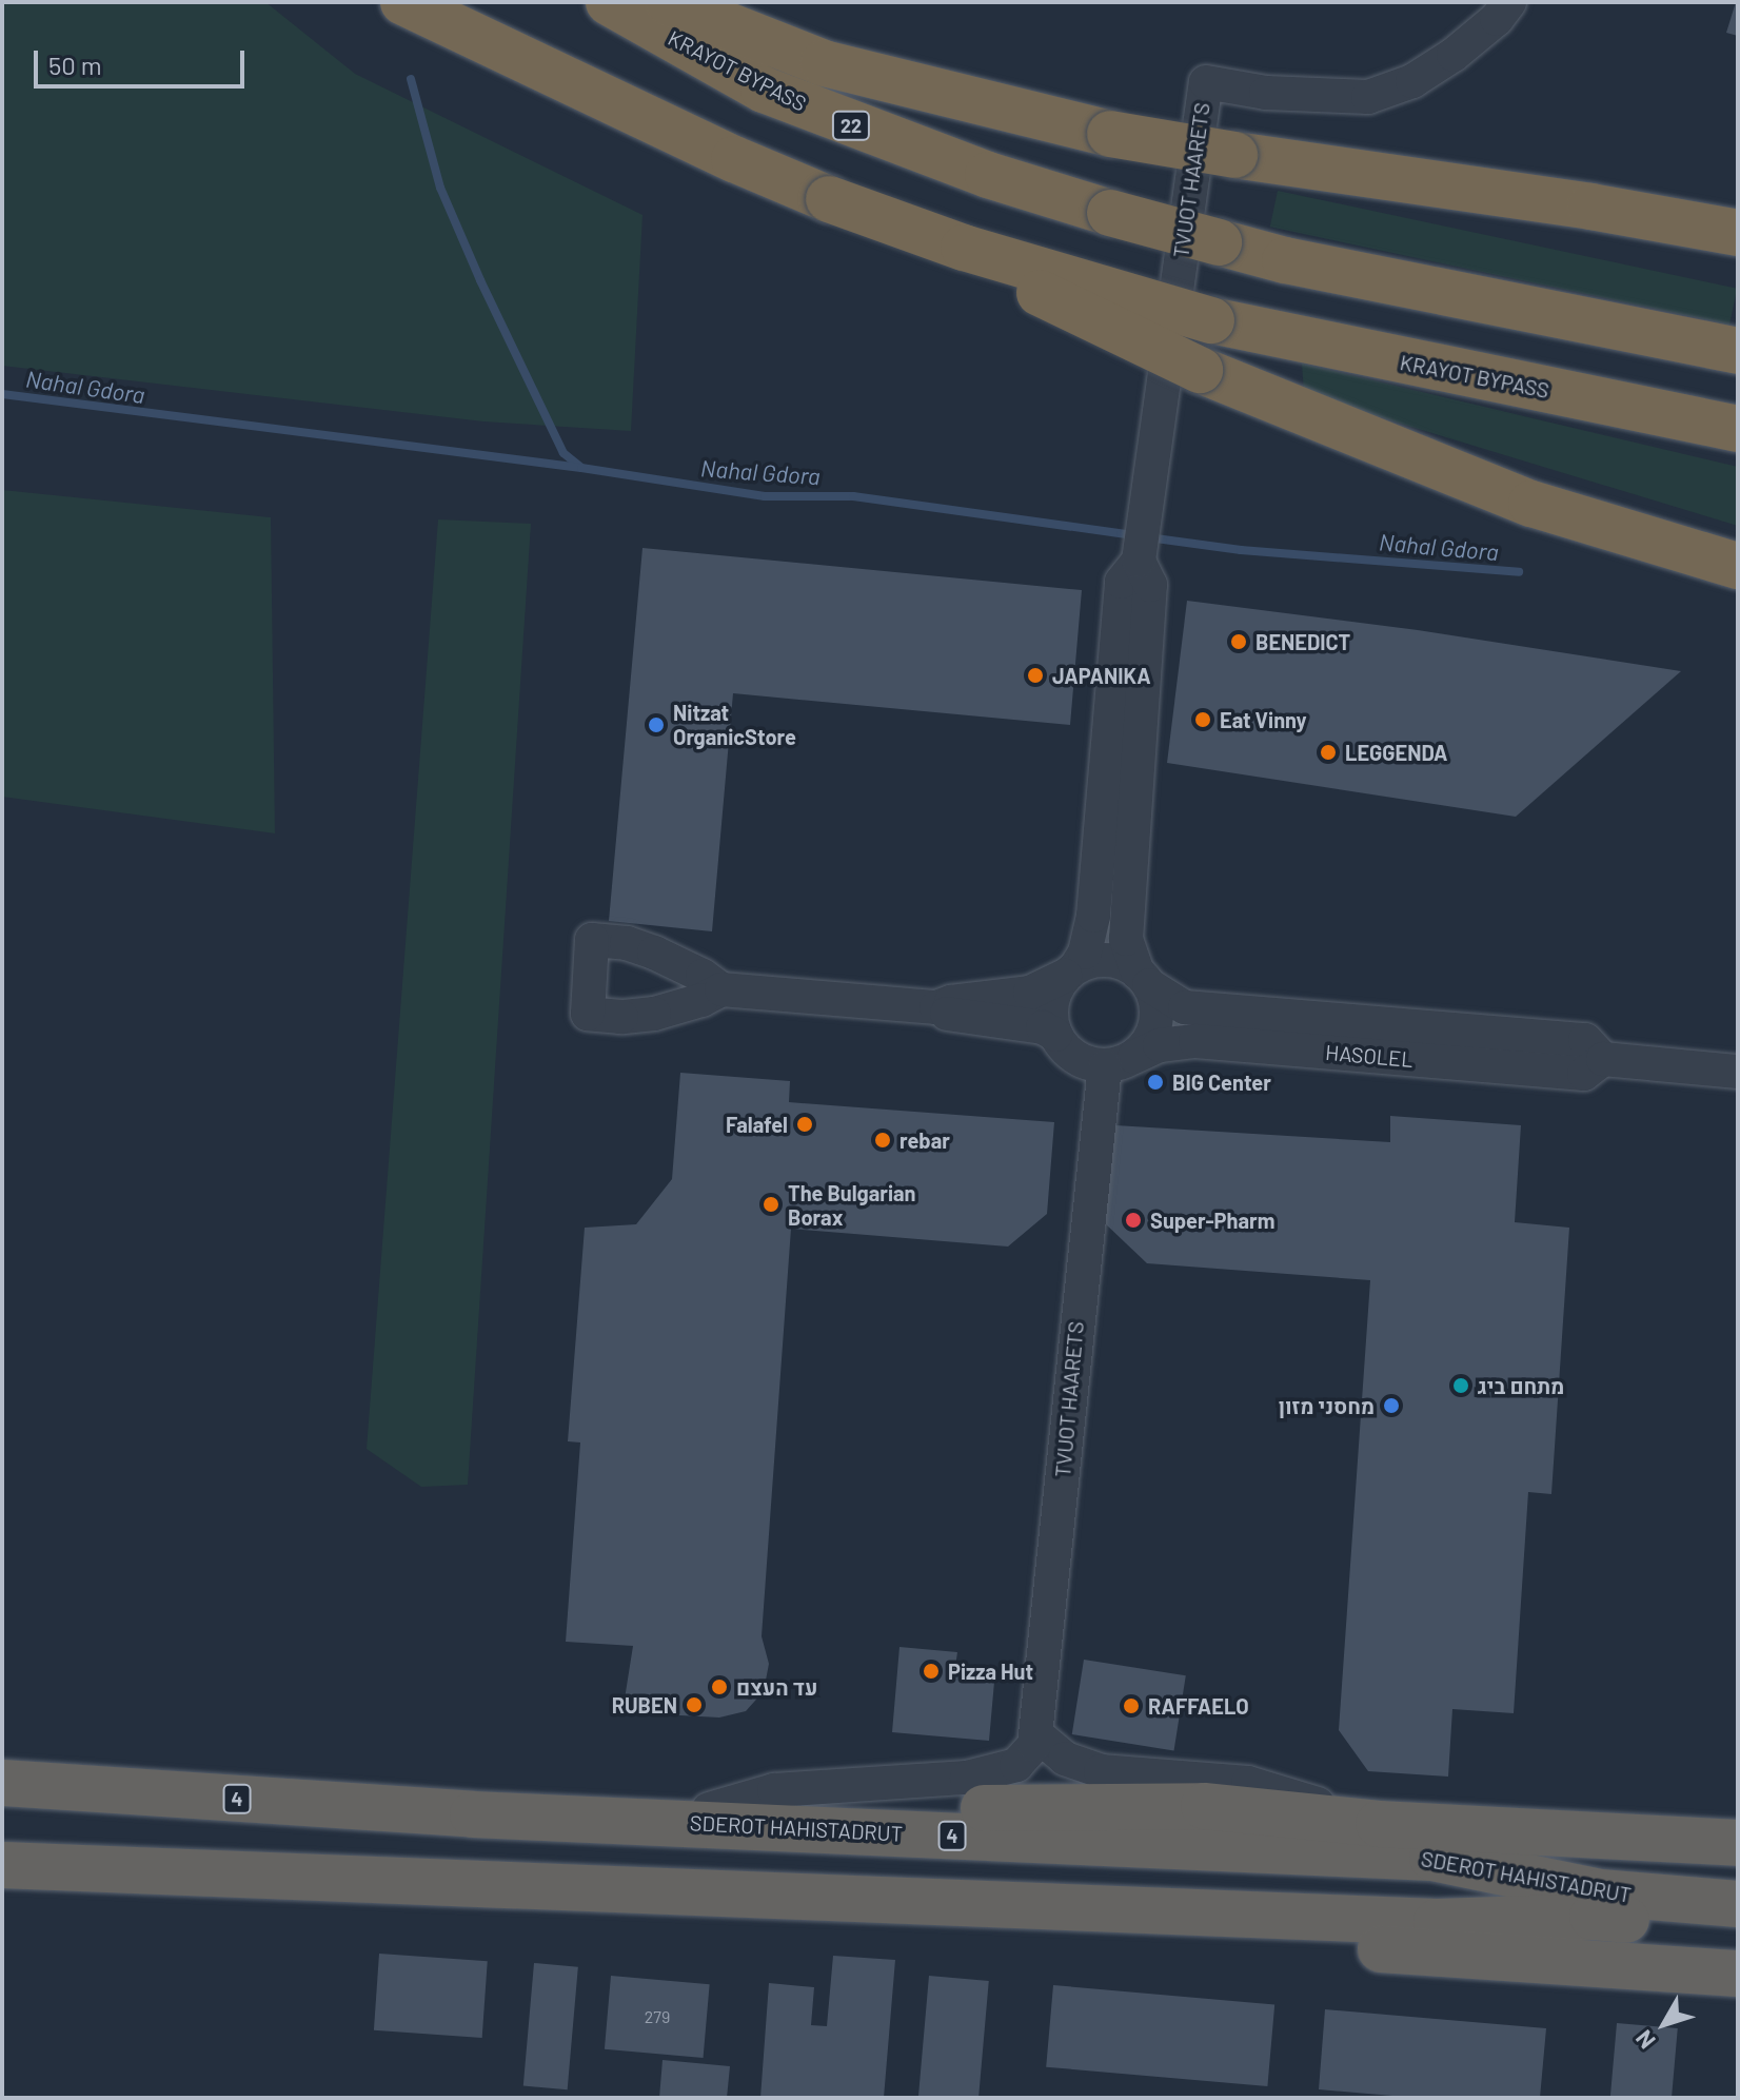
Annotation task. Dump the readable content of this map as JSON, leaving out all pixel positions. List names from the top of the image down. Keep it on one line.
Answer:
{"streets":{"highway":["KRAYOT BYPASS","22","4","SDEROT HAHISTADRUT"],"street":["TVUOT HAARETS","HASOLEL"]},"crossings":[["TVUOT HAARETS","HASOLEL"]],"water":["Nahal Gdora"],"places":["BENEDICT","JAPANIKA","Eat Vinny","Nitzat OrganicStore","LEGGENDA","BIG Center","Falafel","rebar","The Bulgarian Borax","Super-Pharm","מתחם ביג","מחסני מזון","Pizza Hut","עד העצם","RUBEN","RAFFAELO"],"house_numbers":["279"],"scale_bar":"50 m","north":"bottom left"}
